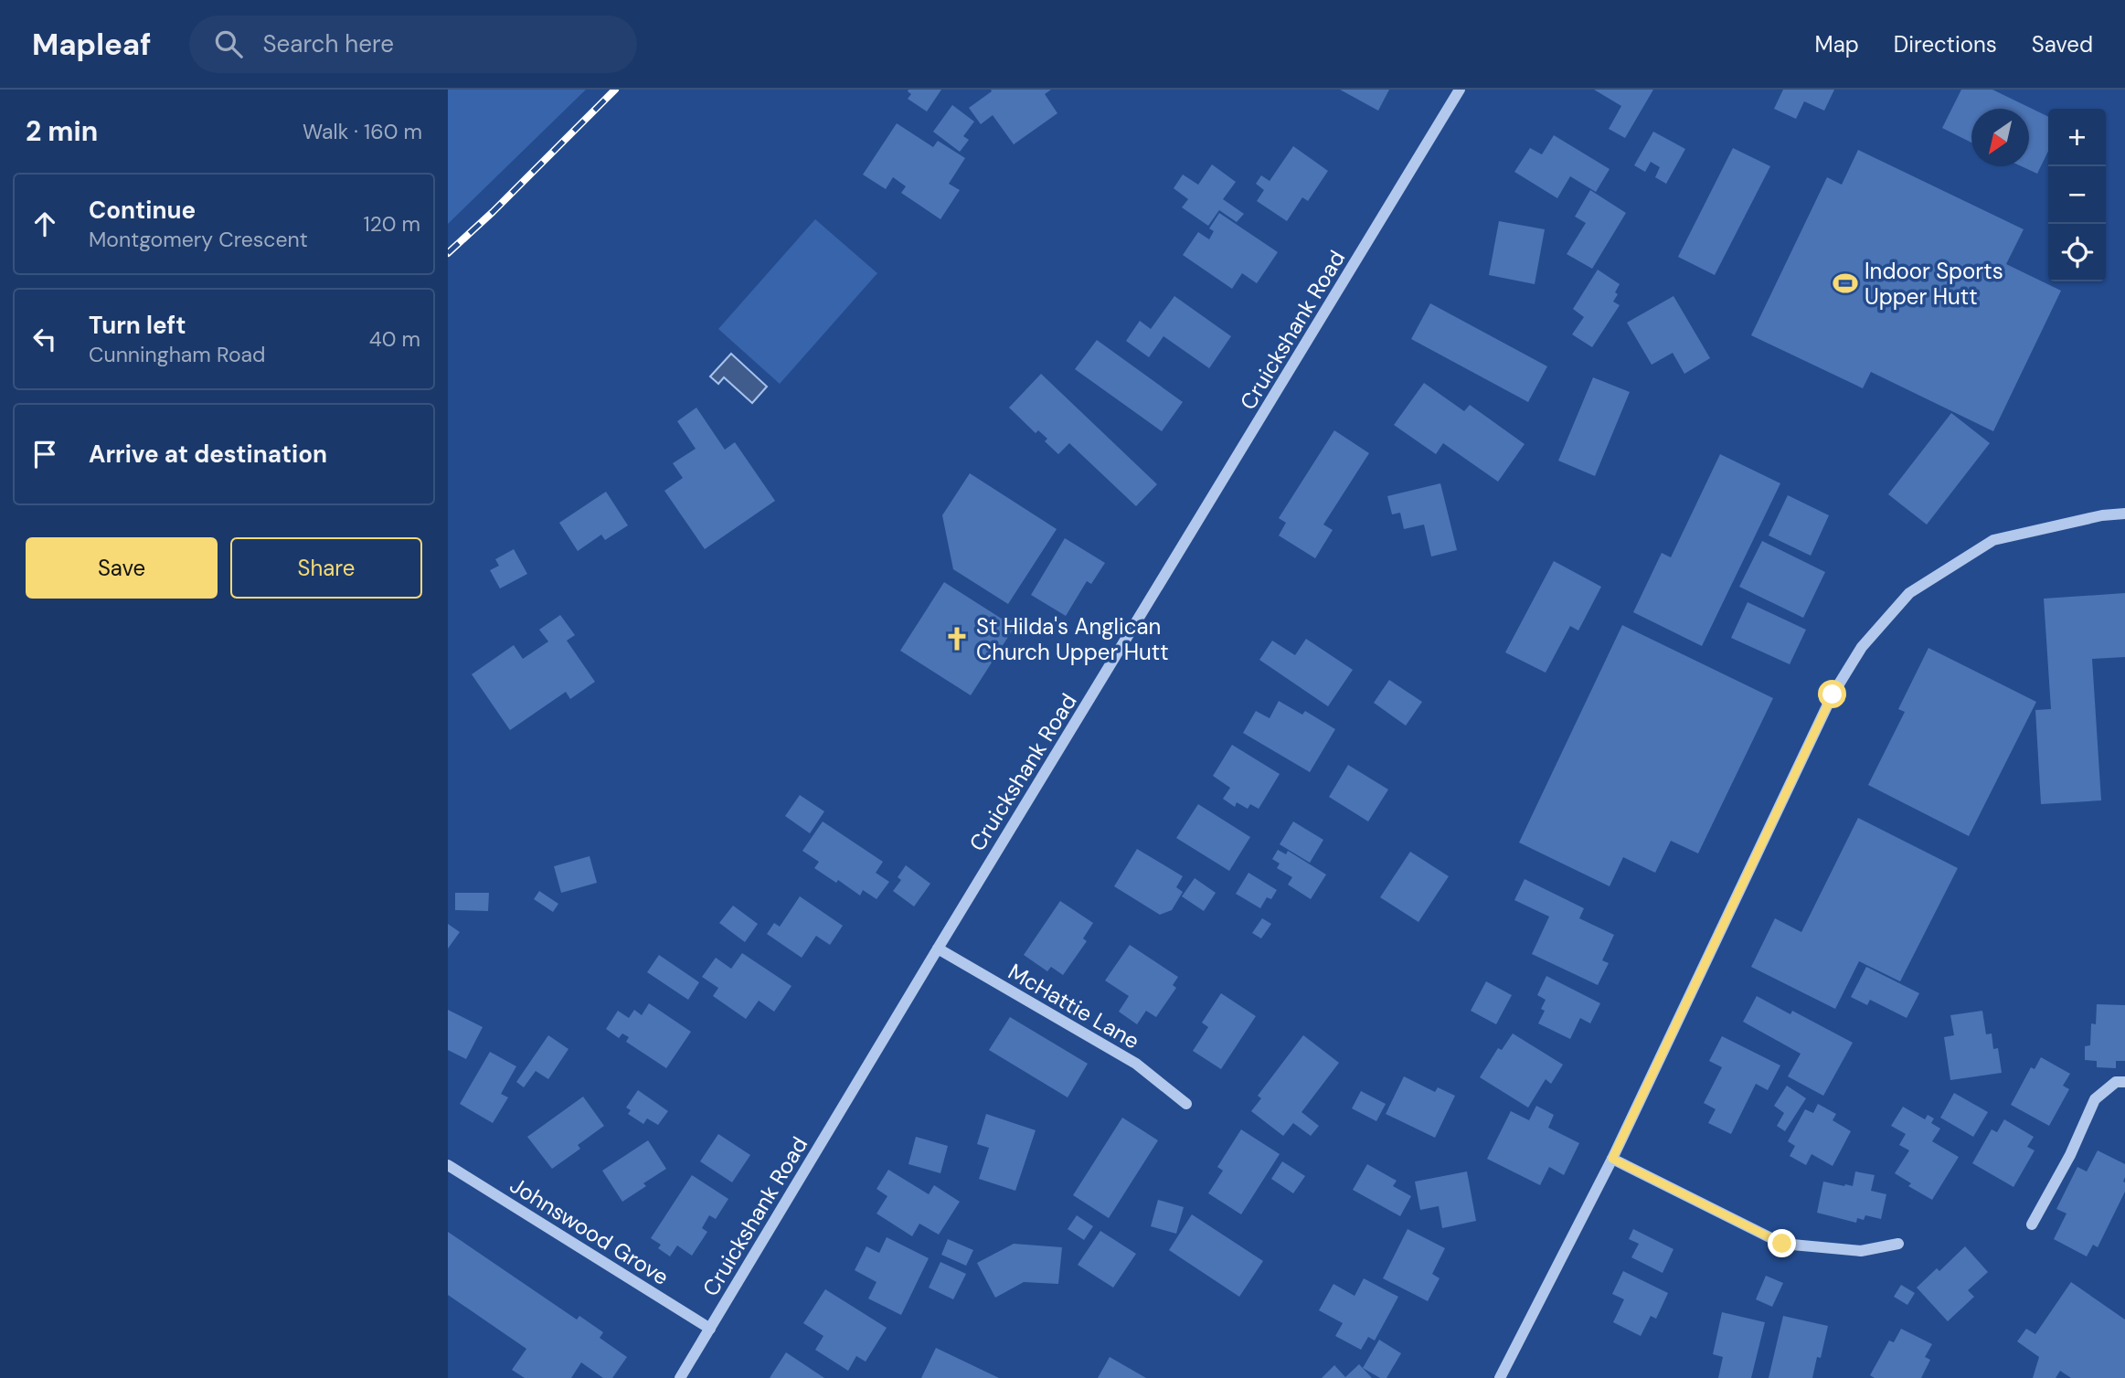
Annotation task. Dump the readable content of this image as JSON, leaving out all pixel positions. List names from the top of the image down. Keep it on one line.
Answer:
{"streets":{"street":["Cruickshank Road","McHattie Lane","Johnswood Grove"]},"crossings":[["Cruickshank Road","McHattie Lane"],["Cruickshank Road","Johnswood Grove"]],"places":{"sports":["Indoor Sports Upper Hutt"],"church":["St Hilda's Anglican Church Upper Hutt"]},"north":"bottom left","page":{"header":"Mapleaf","search":"Search here","nav":["Map","Directions","Saved"],"heading":["2 min","Walk · 160 m"],"map_buttons":["+","−"],"list":[["Continue","Montgomery Crescent","120 m"],["Turn left","Cunningham Road","40 m"],"Arrive at destination"],"buttons":["Save","Share"]}}
